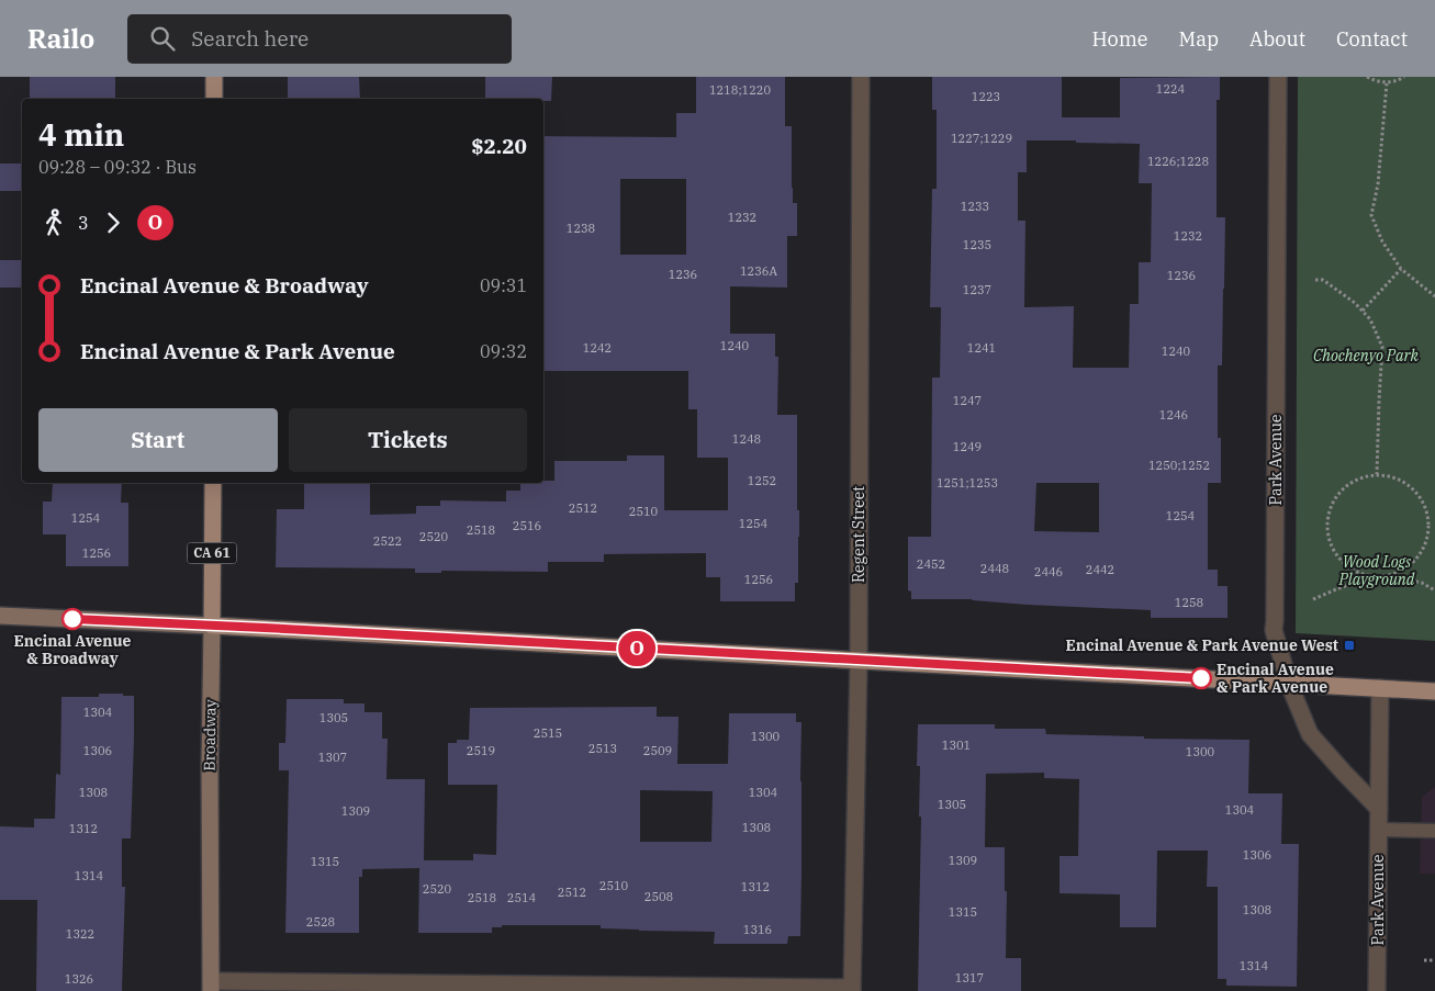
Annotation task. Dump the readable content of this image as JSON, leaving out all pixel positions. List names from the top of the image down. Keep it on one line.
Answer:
{"streets":{"main road":["CA 61","Broadway"],"street":["Park Avenue","Regent Street"]},"parks":["Chochenyo Park","Wood Logs Playground"],"places":{"other":["Encinal Avenue & Broadway","Encinal Avenue & Park Avenue"],"transit":["Encinal Avenue & Park Avenue West"]},"lines":["bus line O"],"house_numbers":["1224","1218;1220","1223","1227;1229","1226;1228","1233","1232","1238","1232","1235","1236A","1236","1236","1237","1240","1242","1241","1240","1247","1246","1248","1249","1250;1252","1252","1251;1253","2512","2510","1254","1254","1254","2516","2518","2520","2522","1256","2452","2448","2442","2446","1256","1258","1304","1305","2515","1300","1301","2513","1306","2519","2509","1300","1307","1308","1304","1305","1304","1309","1308","1312","1306","1309","1315","1314","2510","1312","2520","2512","2508","2518","2514","1308","1315","2528","1316","1322","1314","1317","1326"],"page":{"header":"Railo","search":"Search here","nav":["Home","Map","About","Contact"],"on_map":"O","heading":["4 min","09:28 – 09:32 · Bus","$2.20"],"legs":["3","O"],"list":[{"name":"Encinal Avenue & Broadway","value":"09:31"},{"name":"Encinal Avenue & Park Avenue","value":"09:32"}],"buttons":["Start","Tickets"]}}
